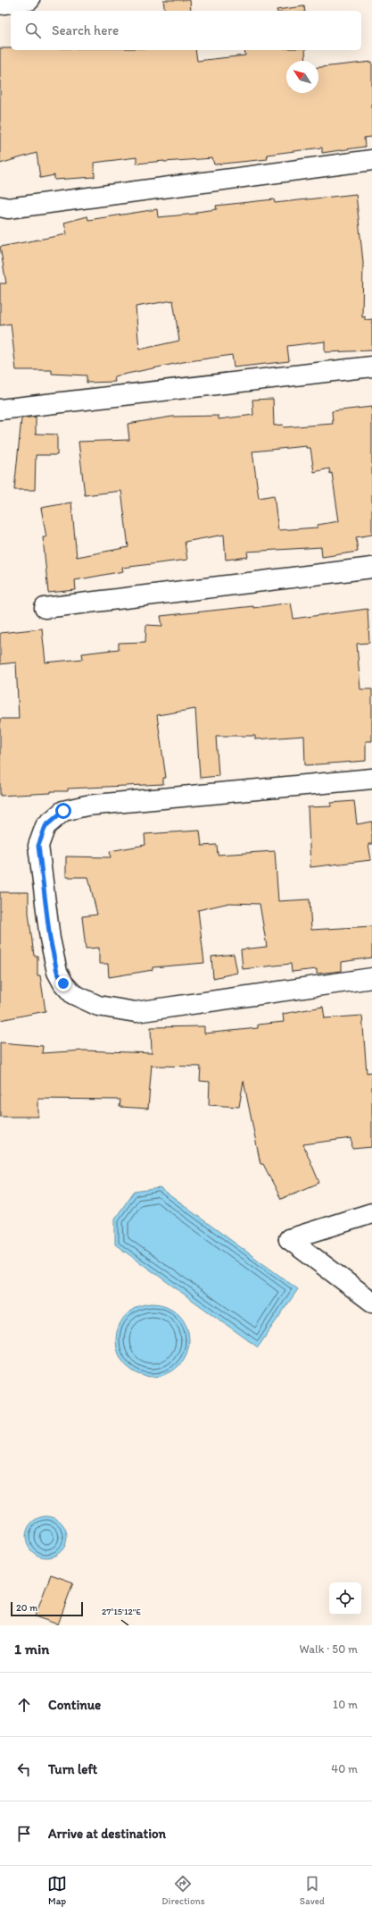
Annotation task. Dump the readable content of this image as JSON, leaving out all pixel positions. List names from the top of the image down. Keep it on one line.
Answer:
{"scale_bar":"20 m","north":"top left","page":{"search":"Search here","scale":"20 m","heading":["1 min","Walk · 50 m"],"list":[["Continue","10 m"],["Turn left","40 m"],"Arrive at destination"],"nav":["Map","Directions","Saved"]},"coordinates":["27°15'12\"E"]}
